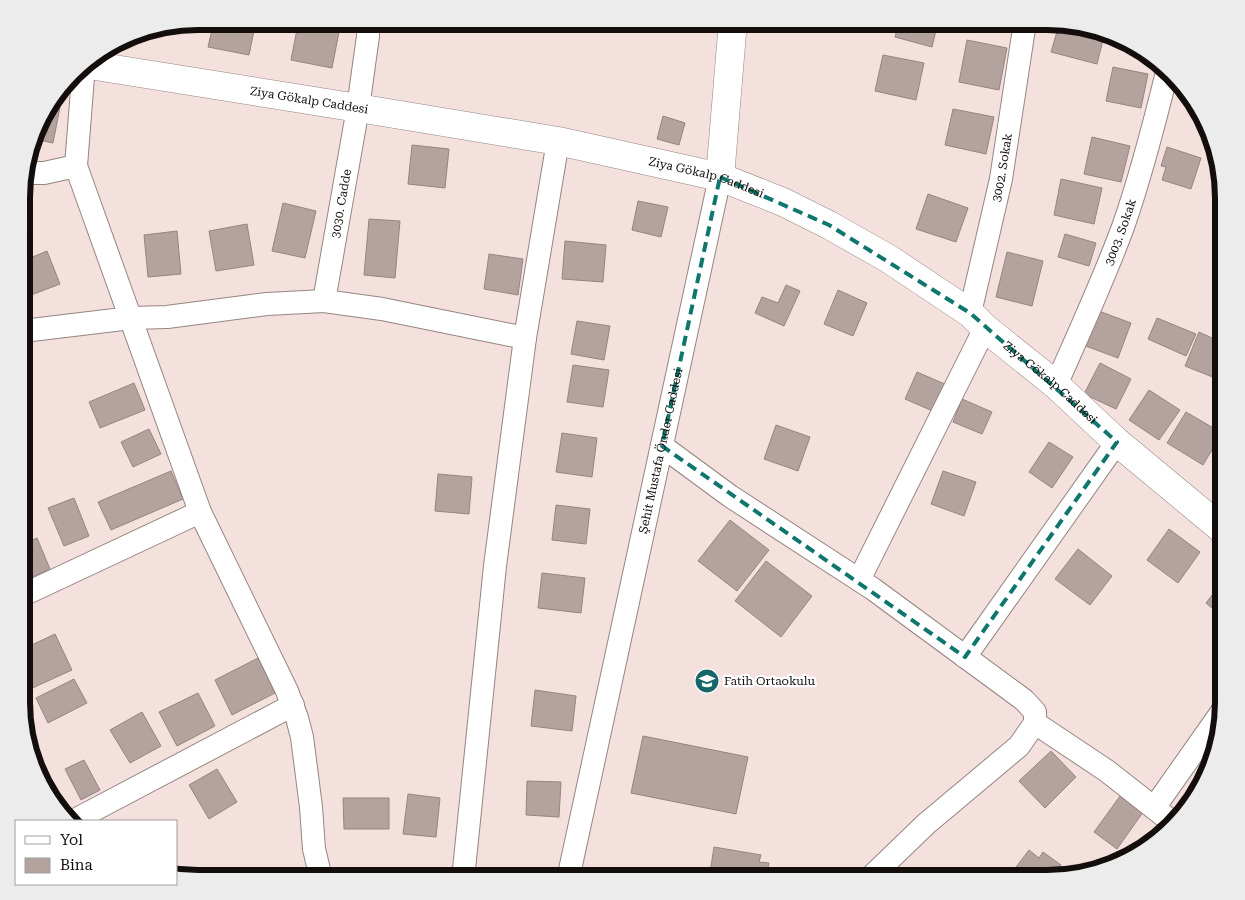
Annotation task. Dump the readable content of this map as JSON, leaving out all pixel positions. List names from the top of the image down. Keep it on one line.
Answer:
{"streets":{"street":["Ziya Gökalp Caddesi","3002. Sokak","3030. Cadde","3003. Sokak","Şehit Mustafa Önder Caddesi"]},"crossings":[["Ziya Gökalp Caddesi","3002. Sokak"],["Ziya Gökalp Caddesi","3030. Cadde"],["Ziya Gökalp Caddesi","3003. Sokak"],["Ziya Gökalp Caddesi","Şehit Mustafa Önder Caddesi"]],"places":{"school or university":["Fatih Ortaokulu"]},"legend":["Yol","Bina"]}
